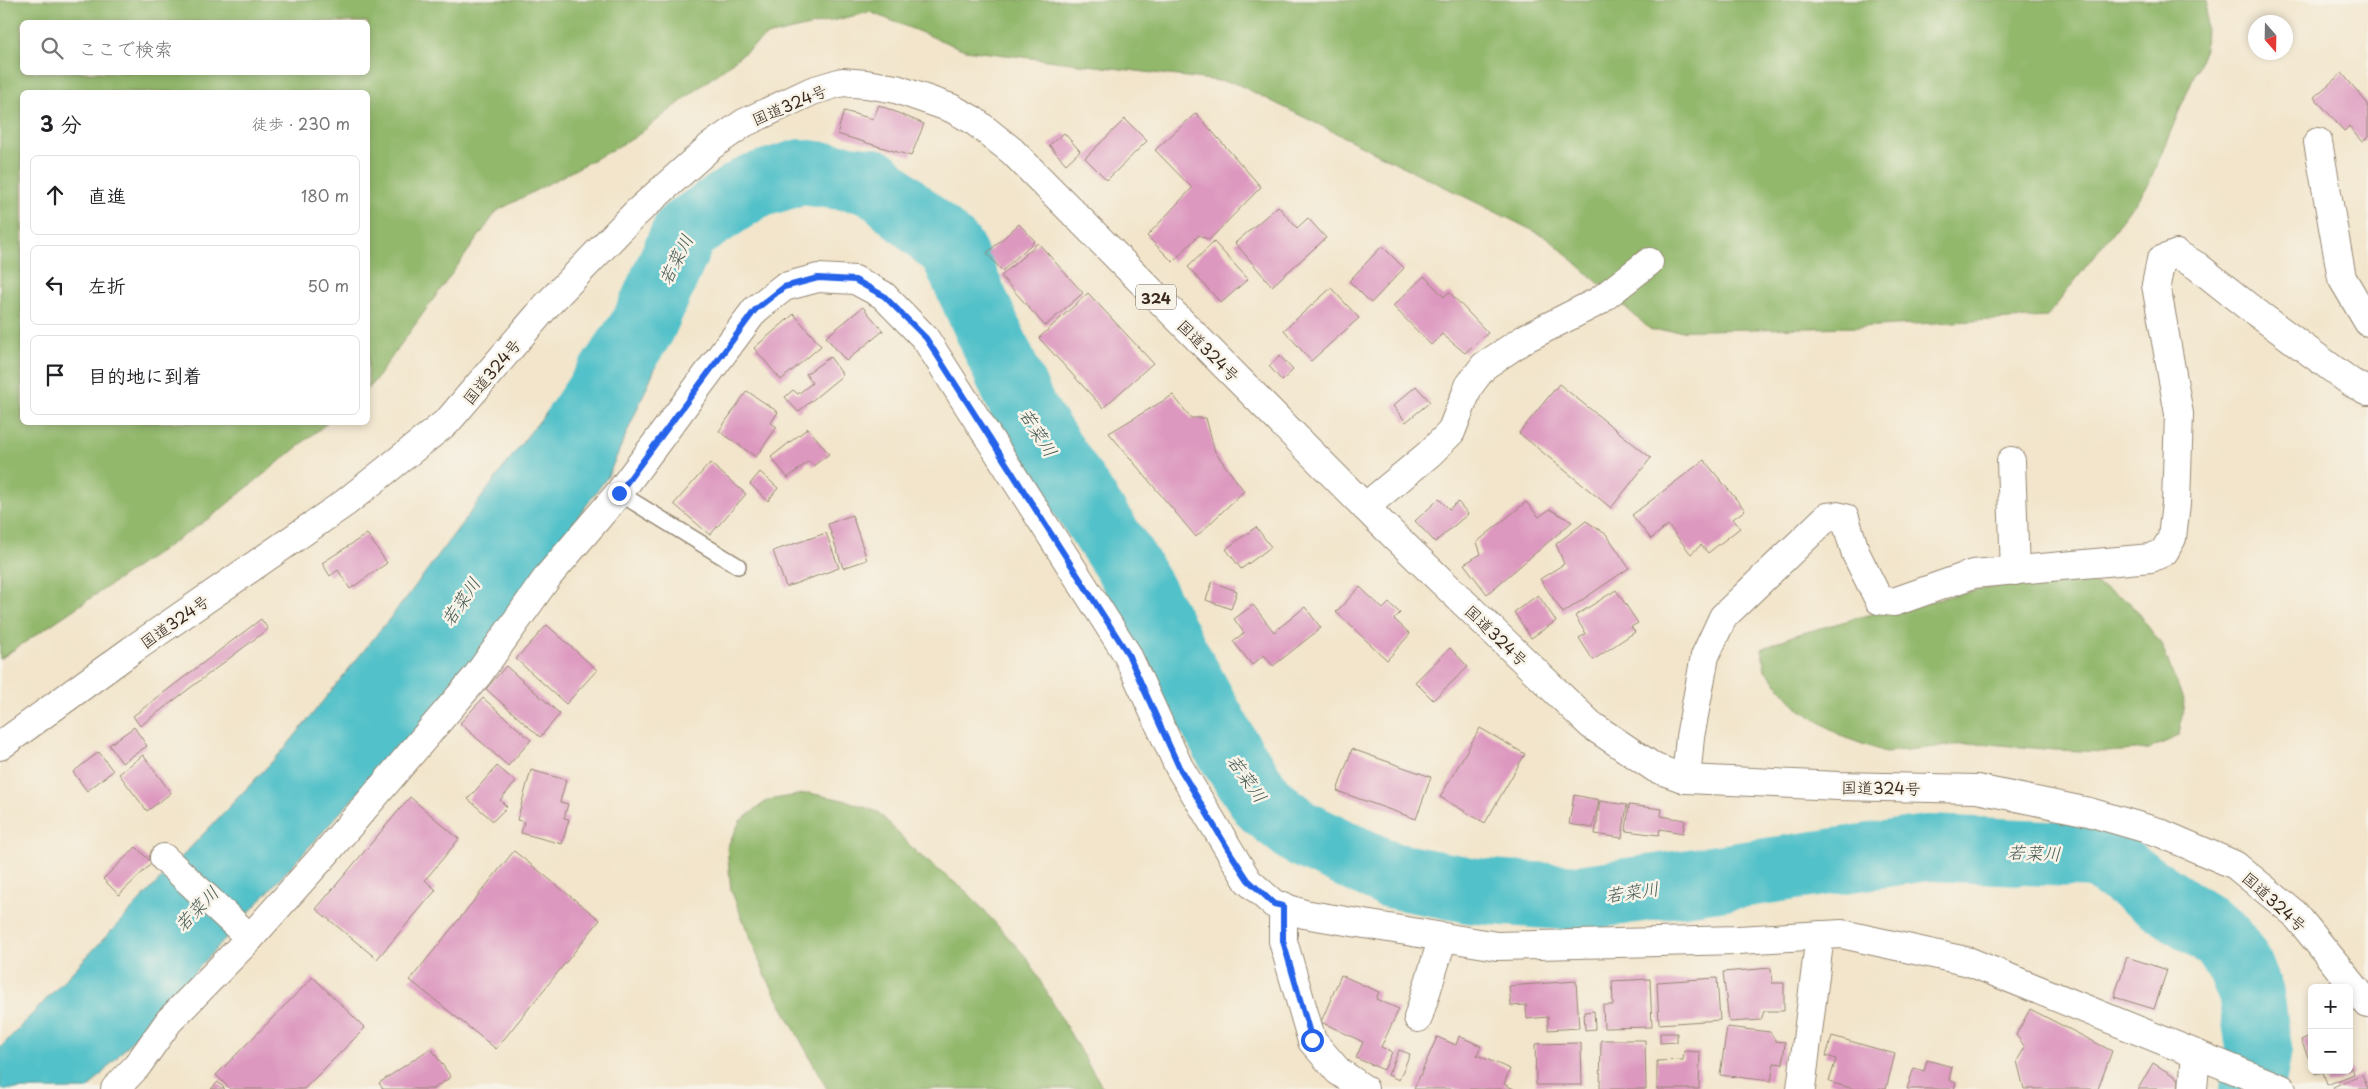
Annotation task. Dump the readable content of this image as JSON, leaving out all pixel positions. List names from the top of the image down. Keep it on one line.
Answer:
{"streets":{"main road":["国道324号","324"]},"water":["若菜川"],"north":"bottom","page":{"search":"ここで検索","heading":["3 分","徒歩 · 230 m"],"list":[["直進","180 m"],["左折","50 m"],"目的地に到着"],"map_buttons":["+","−"]}}
